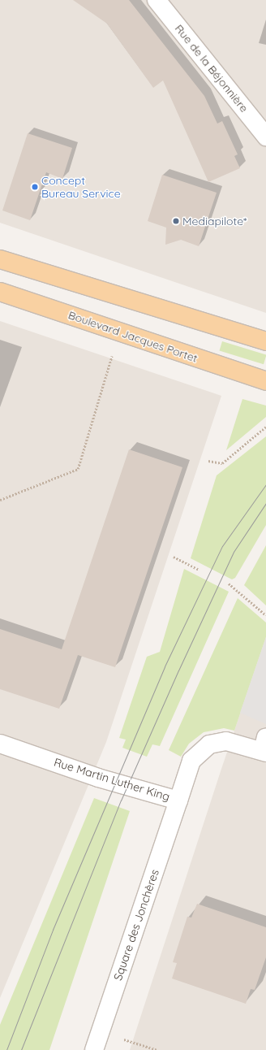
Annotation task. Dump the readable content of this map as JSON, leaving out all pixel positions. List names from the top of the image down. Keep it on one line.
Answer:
{"streets":{"main road":["Boulevard Jacques Portet"],"street":["Rue de la Béjonnière","Rue Martin Luther King","Square des Jonchères"]},"crossings":[["Rue Martin Luther King","Square des Jonchères"]],"places":["Concept Bureau Service","Mediapilote*"]}
